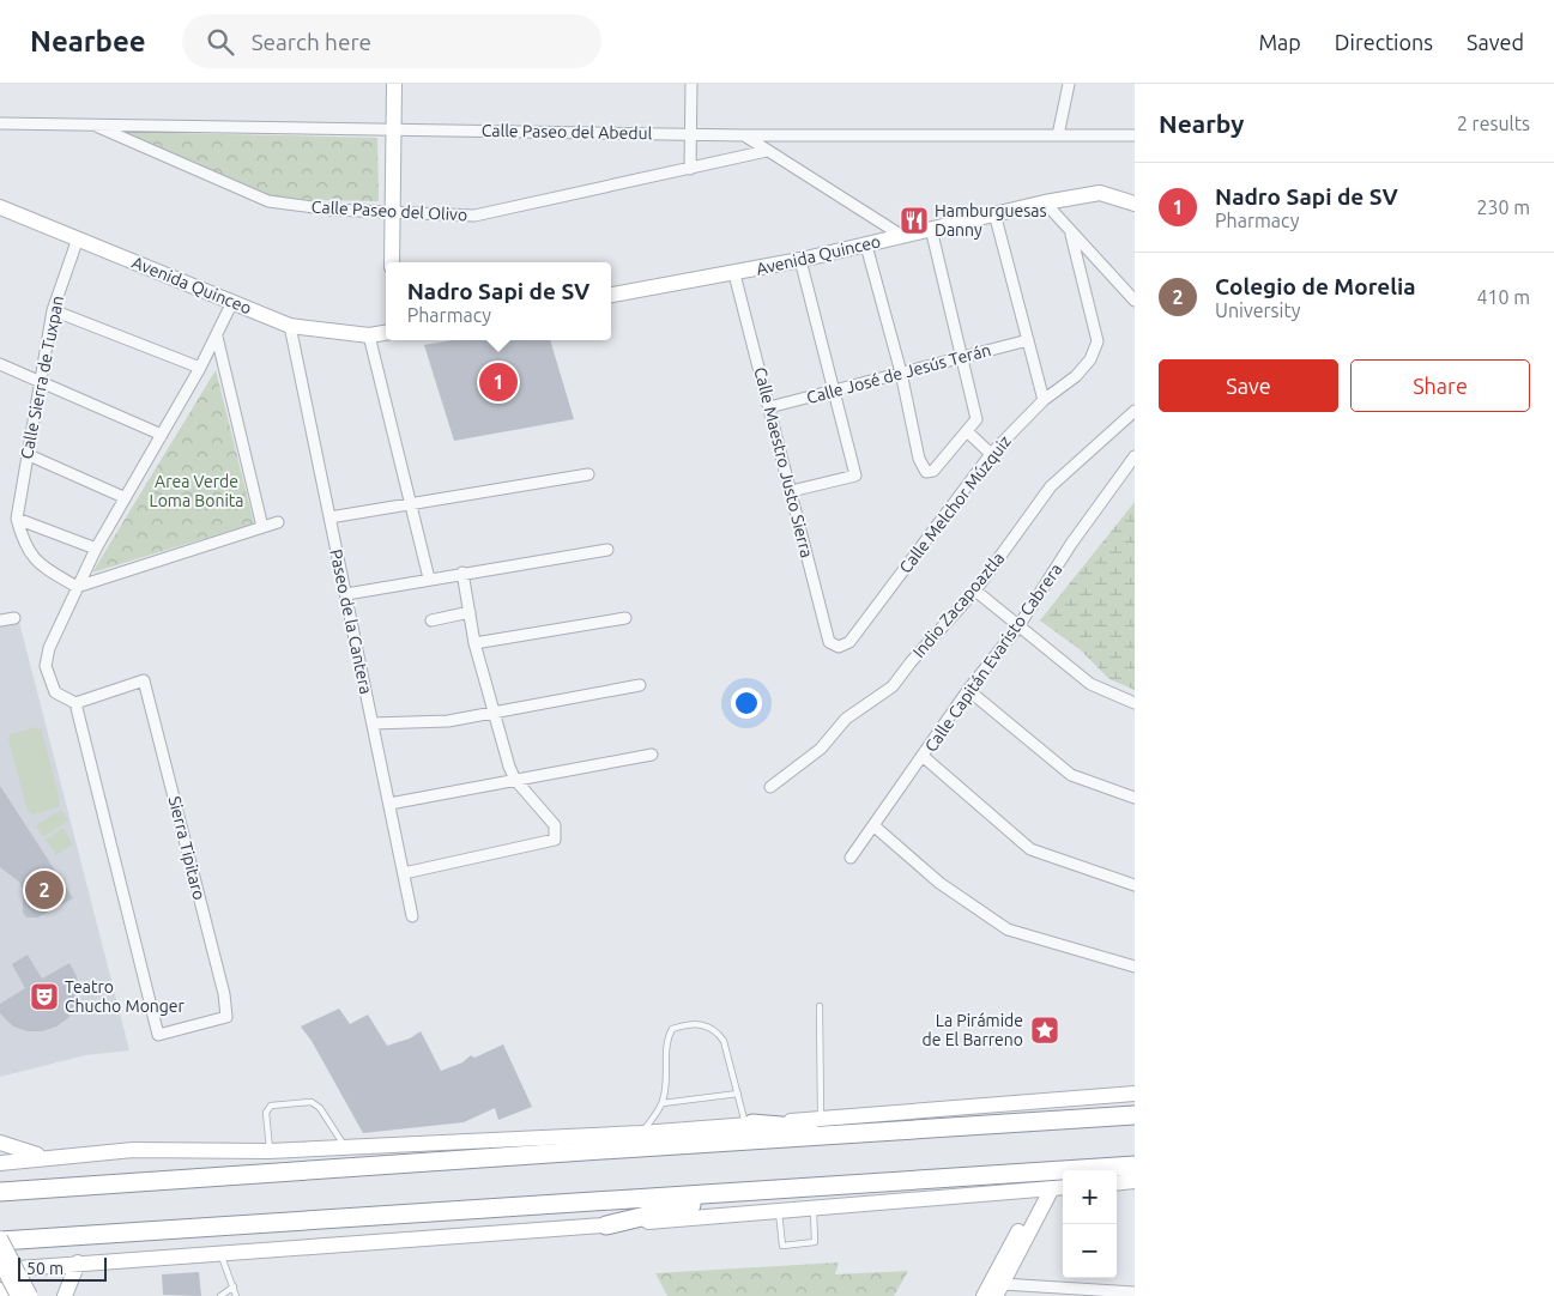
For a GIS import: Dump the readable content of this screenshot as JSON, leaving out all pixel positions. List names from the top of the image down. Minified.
{"streets":{"main road":["Avenida Quinceo"],"street":["Calle Paseo del Abedul","Calle Paseo del Olivo","Calle José de Jesús Terán","Calle Sierra de Tuxpan","Calle Maestro Justo Sierra","Calle Melchor Múzquiz","Indio Zacapoaztla","Paseo de la Cantera","Calle Capitán Evaristo Cabrera","Sierra Tipitaro"]},"crossings":[["Calle Paseo del Abedul","Calle Paseo del Olivo"],["Avenida Quinceo","Calle Sierra de Tuxpan"],["Avenida Quinceo","Calle Maestro Justo Sierra"],["Avenida Quinceo","Paseo de la Cantera"],["Calle José de Jesús Terán","Calle Maestro Justo Sierra"],["Calle Maestro Justo Sierra","Calle Melchor Múzquiz"]],"parks":["Area Verde Loma Bonita"],"places":{"restaurant":["Hamburguesas Danny"],"theatre":["Teatro Chucho Monger"],"place":["La Pirámide de El Barreno"]},"scale_bar":"50 m","page":{"header":"Nearbee","search":"Search here","nav":["Map","Directions","Saved"],"heading":["Nearby","2 results"],"list":[{"mark":"1","name":"Nadro Sapi de SV","note":"Pharmacy","value":"230 m"},{"mark":"2","name":"Colegio de Morelia","note":"University","value":"410 m"}],"popup":["Nadro Sapi de SV","Pharmacy"],"buttons":["Save","Share"],"pins":["1","2"],"map_buttons":["+","−"],"scale":"50 m"}}
